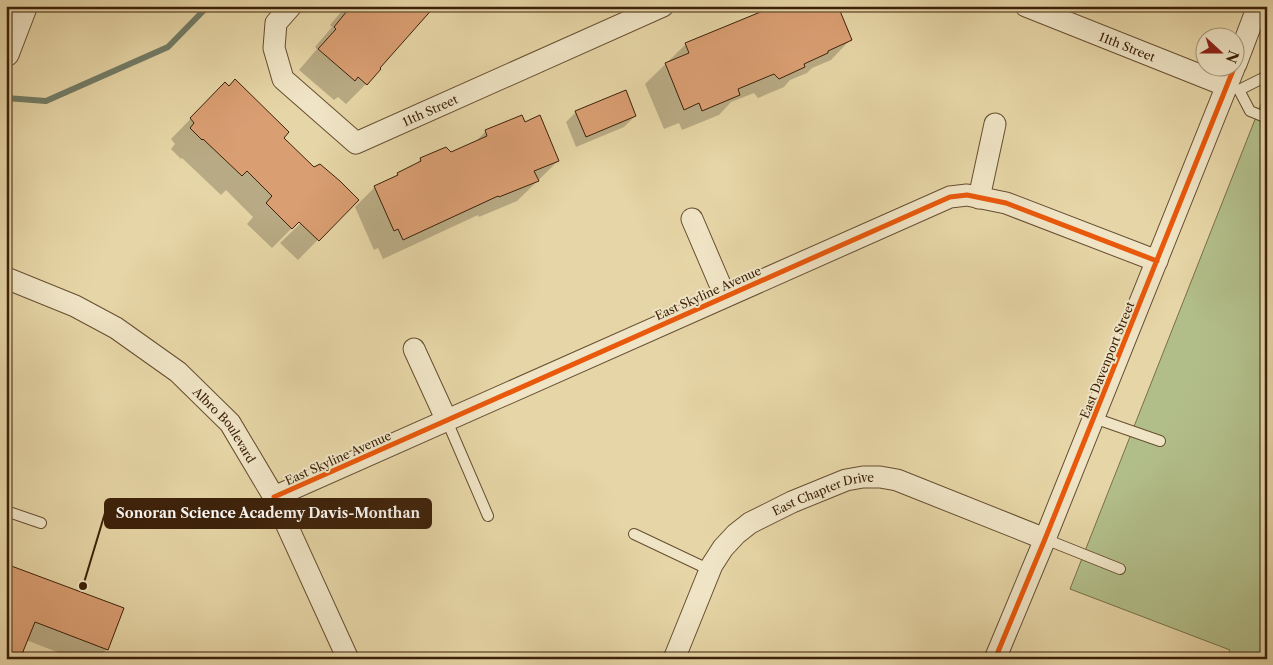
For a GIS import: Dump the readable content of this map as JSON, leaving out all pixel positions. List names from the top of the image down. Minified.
{"streets":{"street":["11th Street","East Skyline Avenue","East Davenport Street","Albro Boulevard","East Chapter Drive"]},"crossings":[["East Skyline Avenue","East Davenport Street"],["East Skyline Avenue","Albro Boulevard"],["East Davenport Street","East Chapter Drive"]],"places":["Sonoran Science Academy Davis-Monthan"],"north":"right"}
